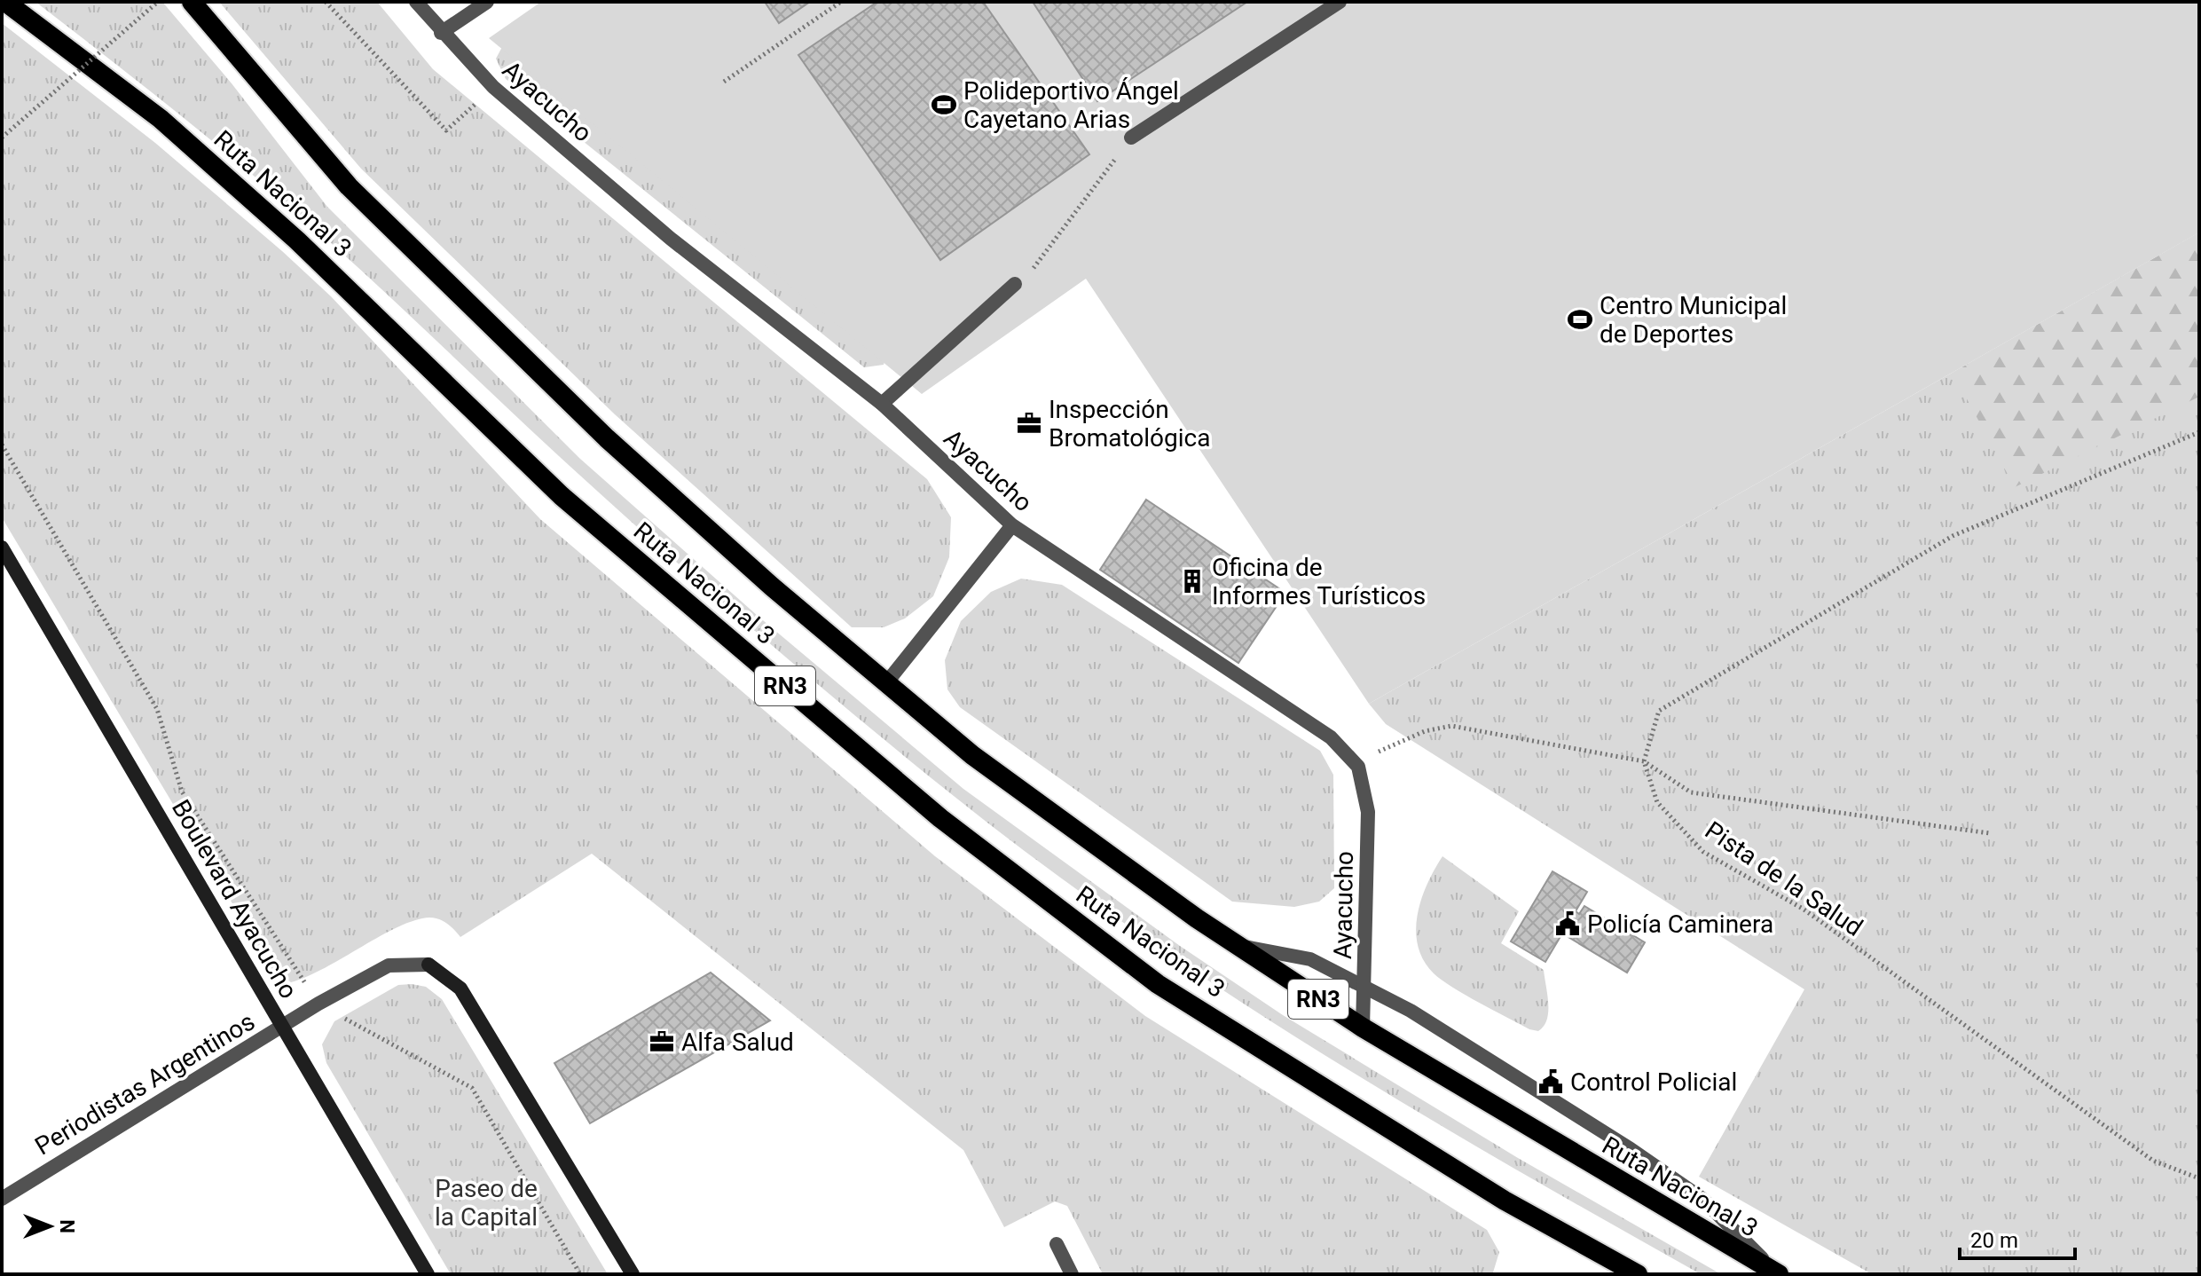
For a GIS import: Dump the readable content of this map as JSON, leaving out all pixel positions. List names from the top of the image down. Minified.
{"streets":{"highway":["Ruta Nacional 3","RN3"],"main road":["Boulevard Ayacucho"],"street":["Ayacucho","Periodistas Argentinos"],"path":["Pista de la Salud"]},"crossings":[["Ayacucho","Ruta Nacional 3"],["Boulevard Ayacucho","Periodistas Argentinos"]],"parks":["Paseo de la Capital"],"places":{"sports":["Polideportivo Ángel Cayetano Arias","Centro Municipal de Deportes"],"office":["Inspección Bromatológica","Alfa Salud"],"building":["Oficina de Informes Turísticos"],"public building":["Policía Caminera","Control Policial"]},"scale_bar":"20 m","north":"right"}
